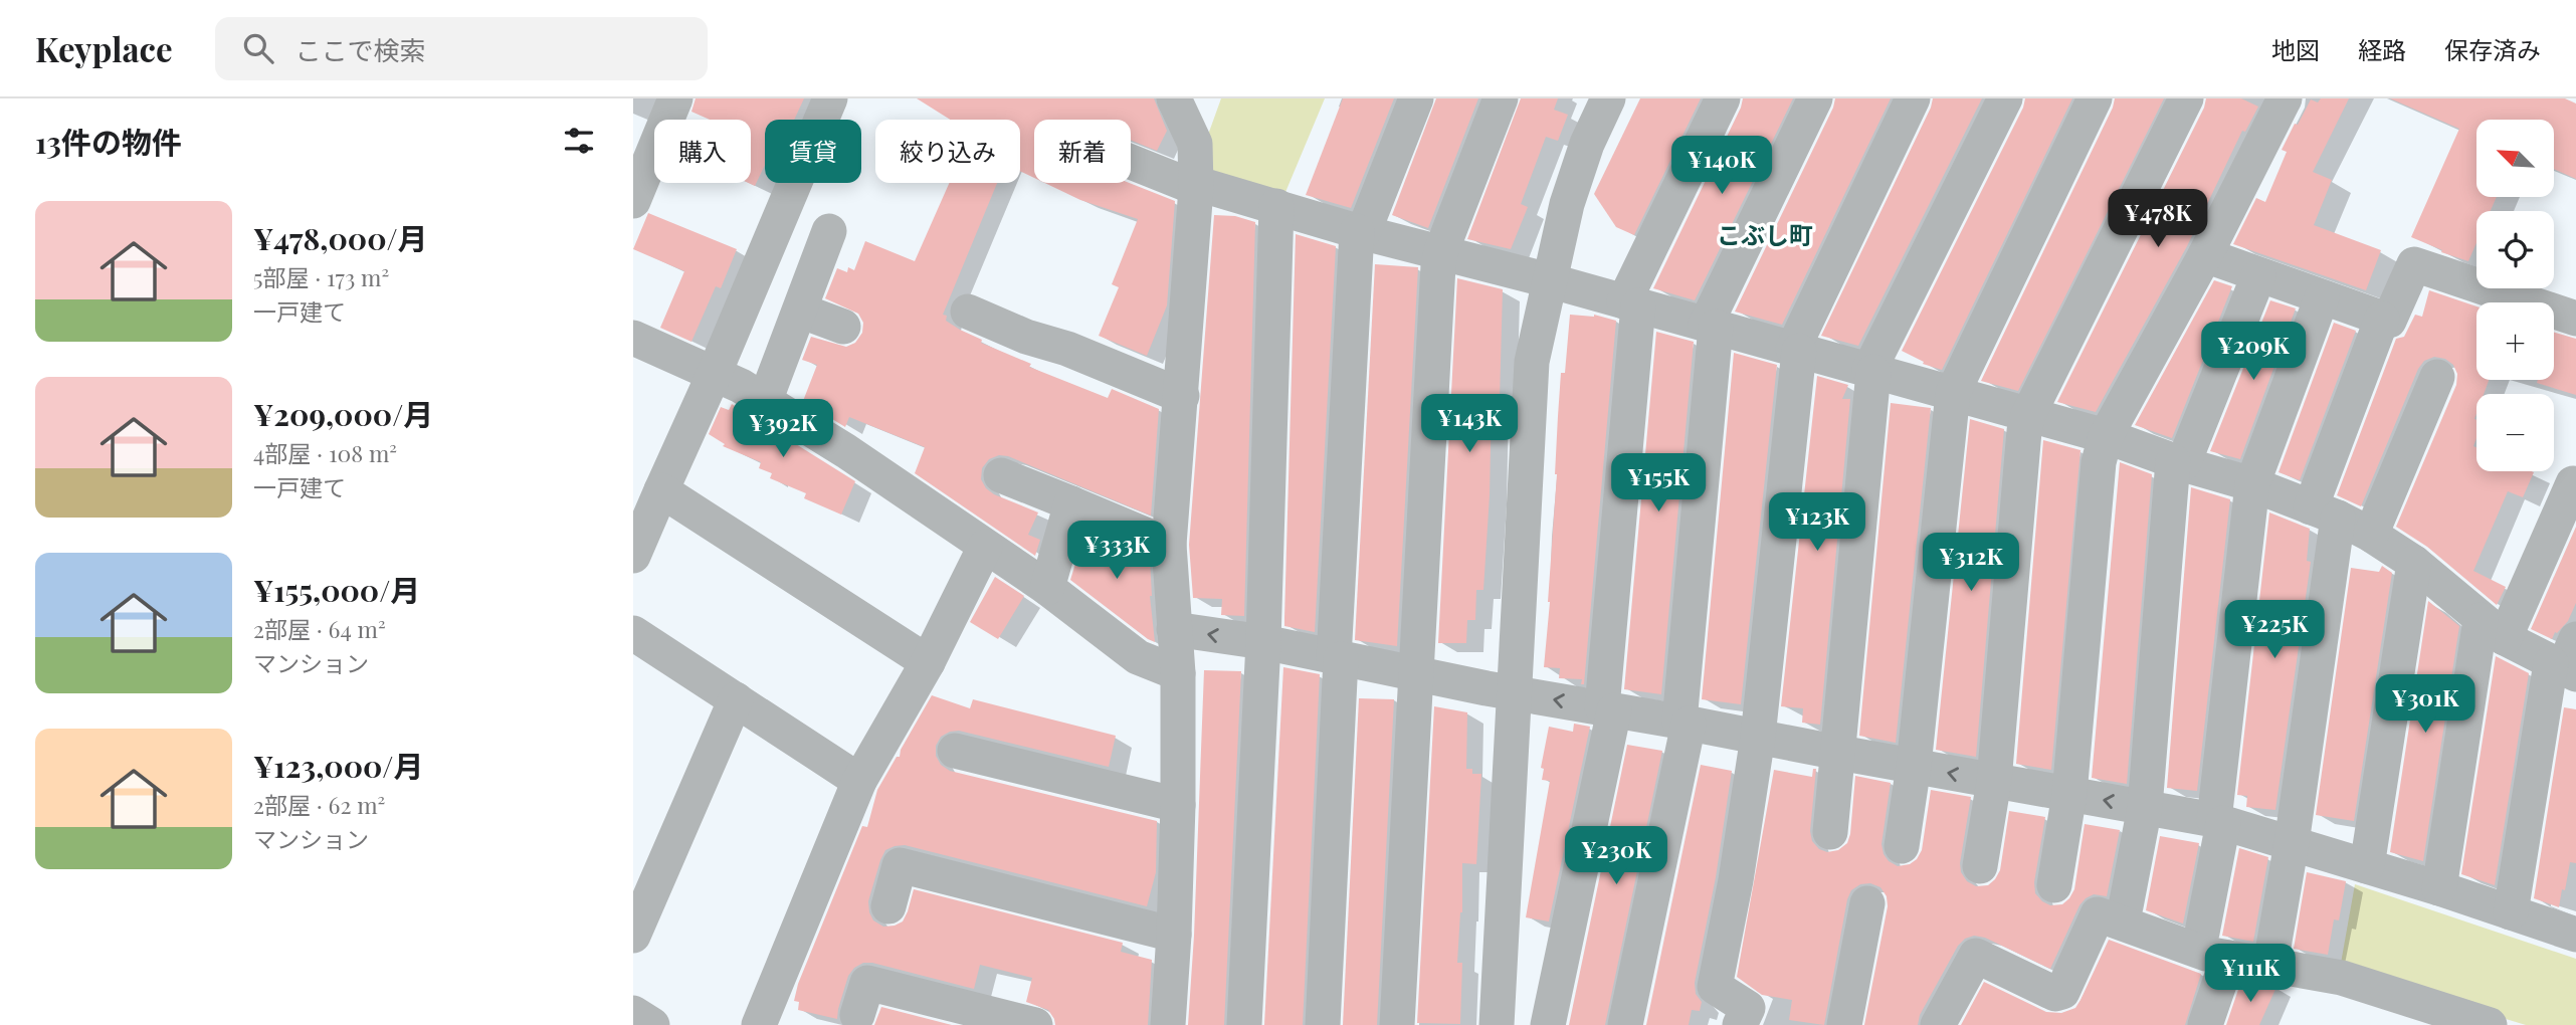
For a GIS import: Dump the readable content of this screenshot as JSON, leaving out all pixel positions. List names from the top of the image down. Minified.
{"districts":["こぶし町"],"north":"top left","page":{"header":"Keyplace","search":"ここで検索","nav":["地図","経路","保存済み"],"heading":"13件の物件","map_buttons":["+","−"],"chip":["購入","賃貸","絞り込み","新着"],"price":["¥140K","¥478K","¥209K","¥143K","¥392K","¥155K","¥123K","¥333K","¥312K","¥225K","¥301K","¥230K","¥111K"],"list":[{"name":"¥478,000/月","note":"5部屋 · 173 m² · 一戸建て"},{"name":"¥209,000/月","note":"4部屋 · 108 m² · 一戸建て"},{"name":"¥155,000/月","note":"2部屋 · 64 m² · マンション"},{"name":"¥123,000/月","note":"2部屋 · 62 m² · マンション"}]}}
